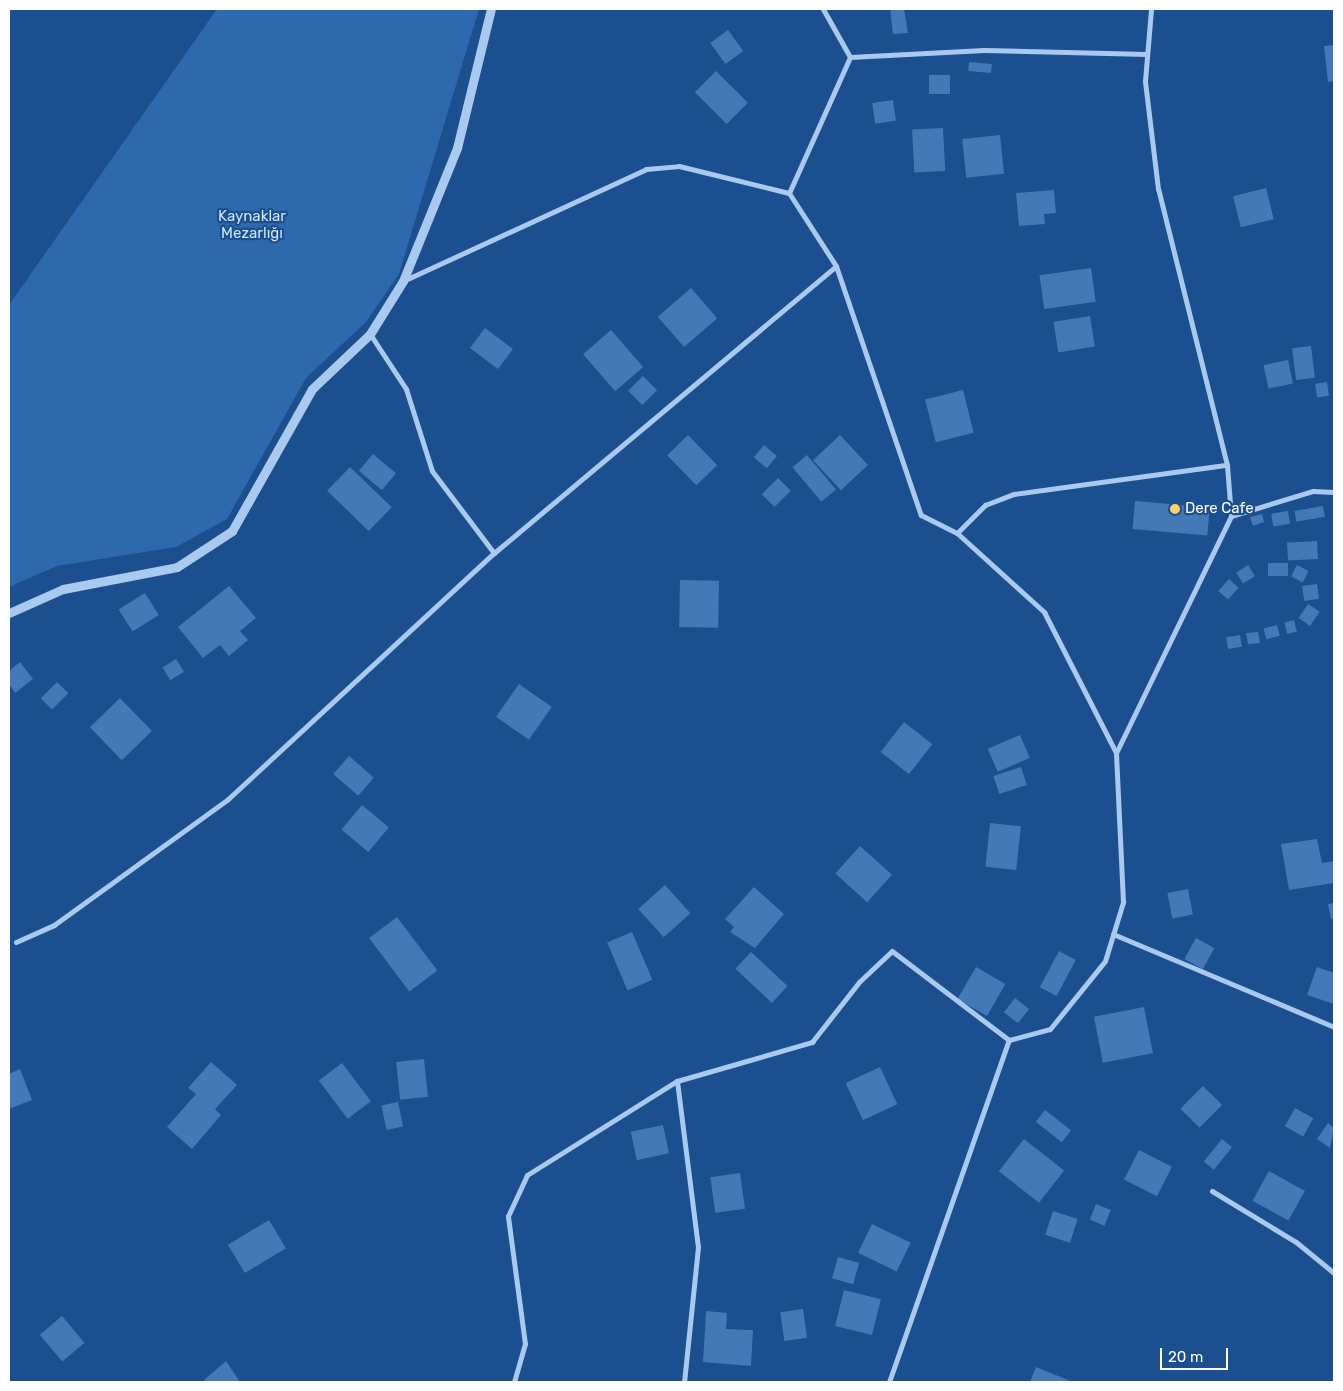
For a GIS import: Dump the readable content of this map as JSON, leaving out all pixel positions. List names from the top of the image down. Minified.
{"parks":["Kaynaklar Mezarlığı"],"places":["Dere Cafe"],"scale_bar":"20 m"}
